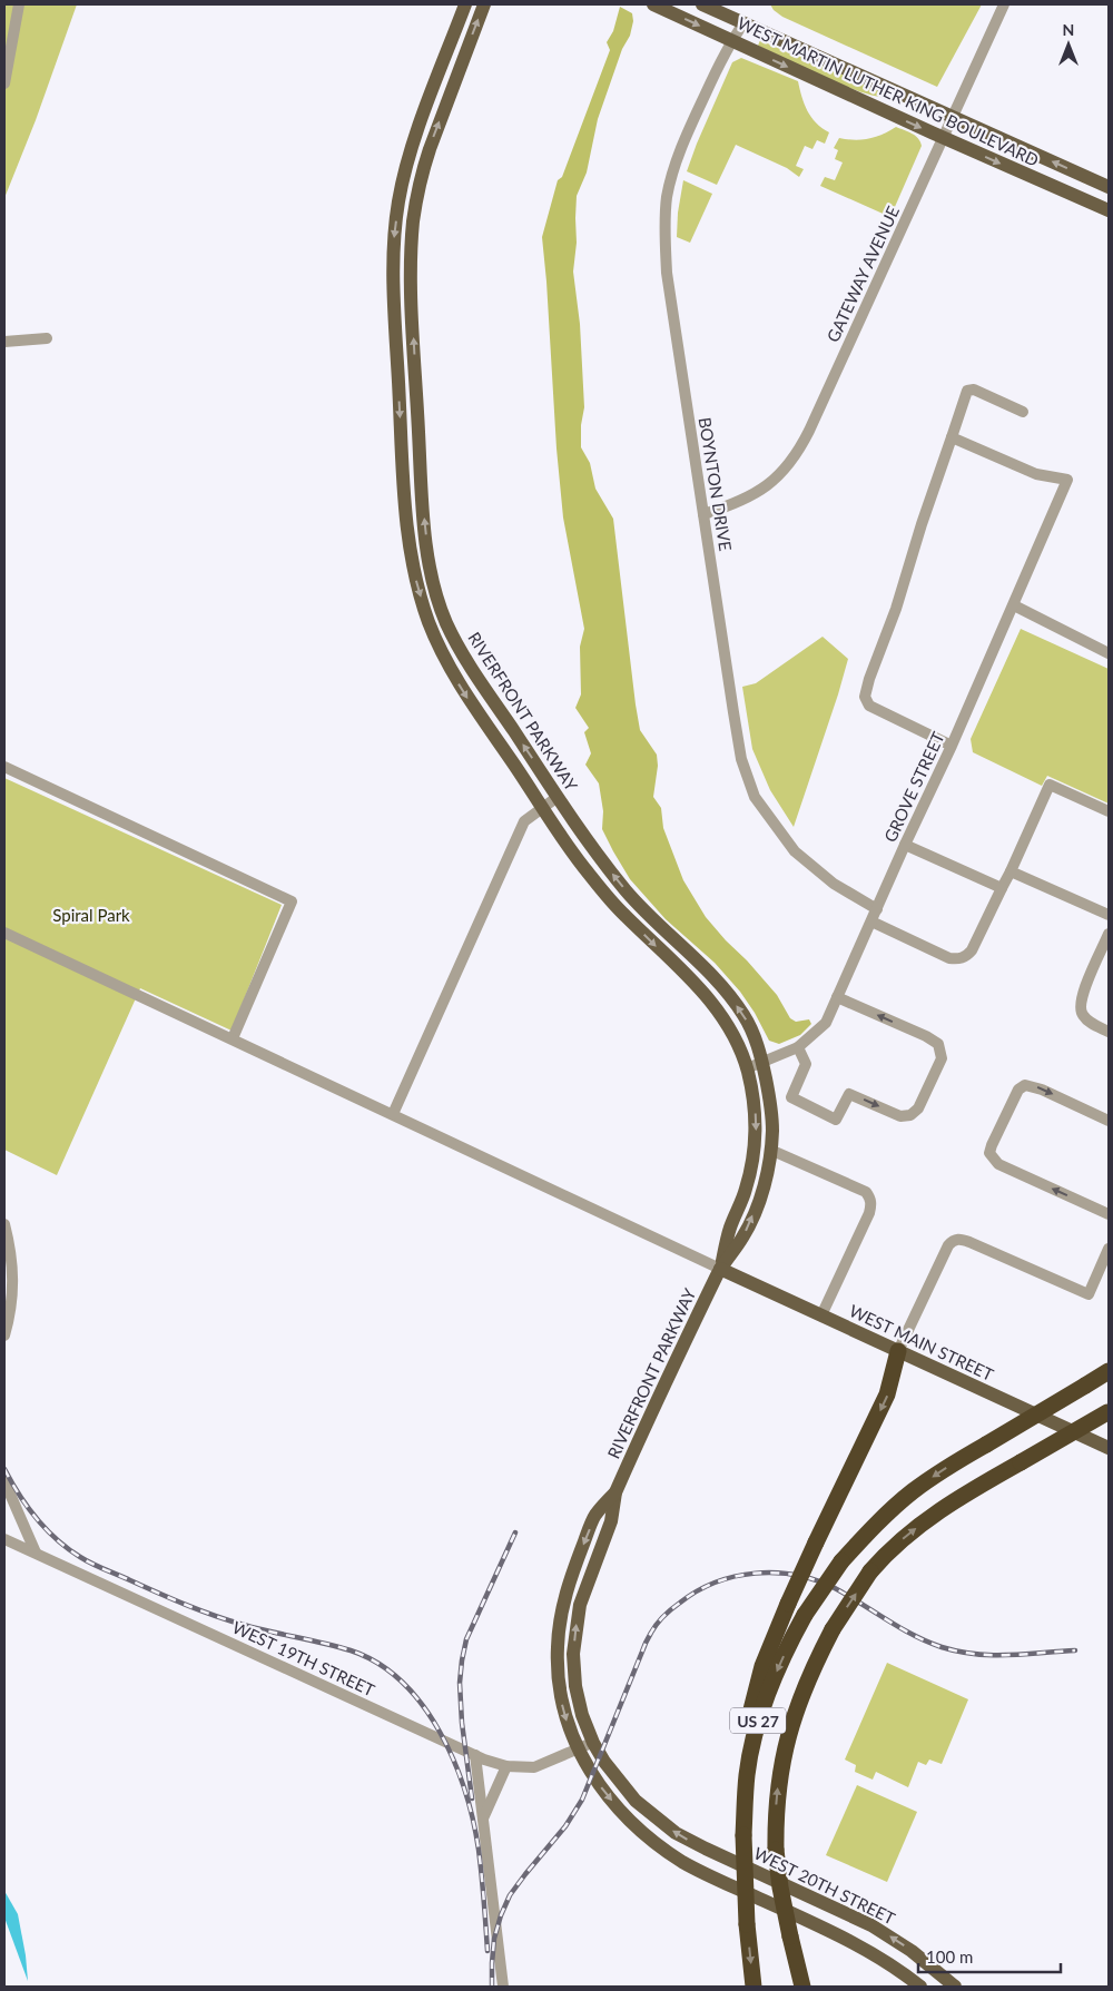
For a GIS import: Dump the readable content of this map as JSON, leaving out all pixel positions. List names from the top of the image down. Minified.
{"streets":{"highway":["US 27"],"main road":["WEST MARTIN LUTHER KING BOULEVARD","RIVERFRONT PARKWAY","WEST MAIN STREET","WEST 20TH STREET"],"street":["GATEWAY AVENUE","BOYNTON DRIVE","GROVE STREET","WEST 19TH STREET"]},"crossings":[["WEST MARTIN LUTHER KING BOULEVARD","GATEWAY AVENUE"],["WEST MARTIN LUTHER KING BOULEVARD","BOYNTON DRIVE"],["GATEWAY AVENUE","BOYNTON DRIVE"],["BOYNTON DRIVE","GROVE STREET"],["RIVERFRONT PARKWAY","GROVE STREET"],["RIVERFRONT PARKWAY","WEST MAIN STREET"],["RIVERFRONT PARKWAY","WEST 19TH STREET"],["RIVERFRONT PARKWAY","WEST 20TH STREET"]],"one_way":["WEST 20TH STREET"],"parks":["Spiral Park"],"scale_bar":"100 m","north":"top"}
